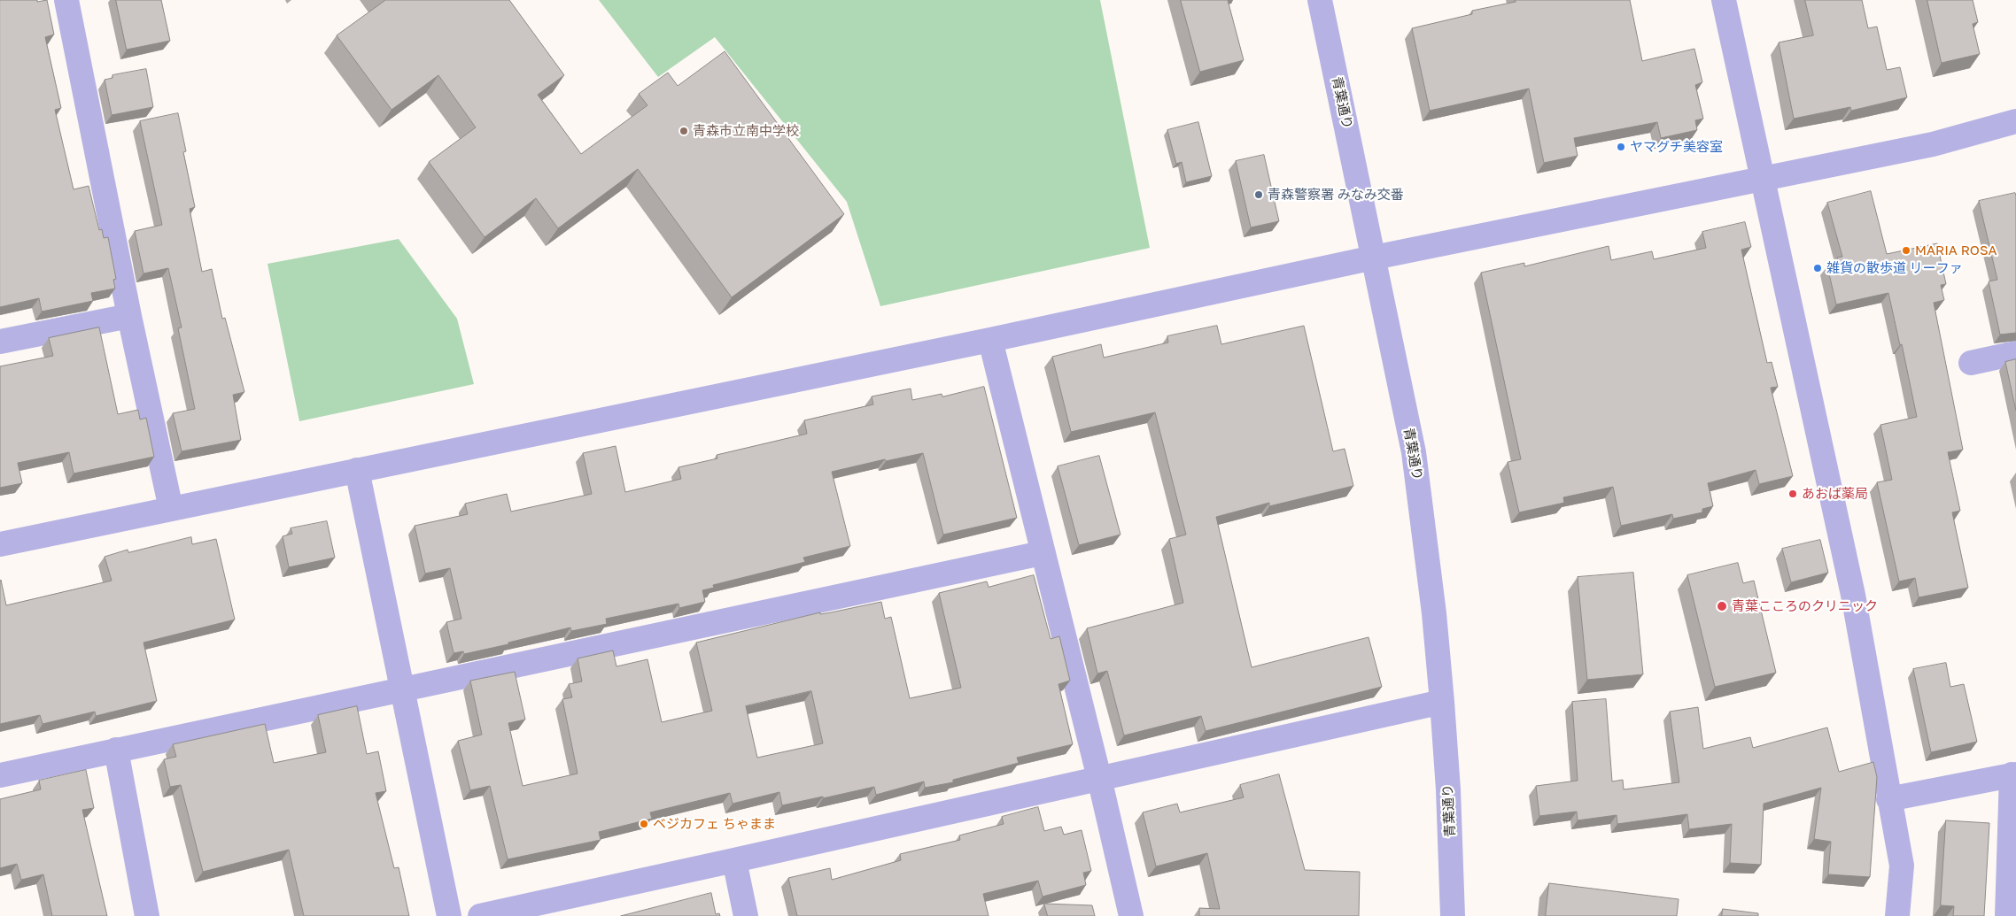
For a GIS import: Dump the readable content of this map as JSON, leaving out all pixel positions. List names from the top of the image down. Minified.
{"streets":{"street":["青葉通り"]},"places":["青森市立南中学校","ヤマグチ美容室","青森警察署 みなみ交番","MARIA ROSA","雑貨の散歩道 リーファ","あおば薬局","青葉こころのクリニック","ベジカフェ ちゃまま"]}
